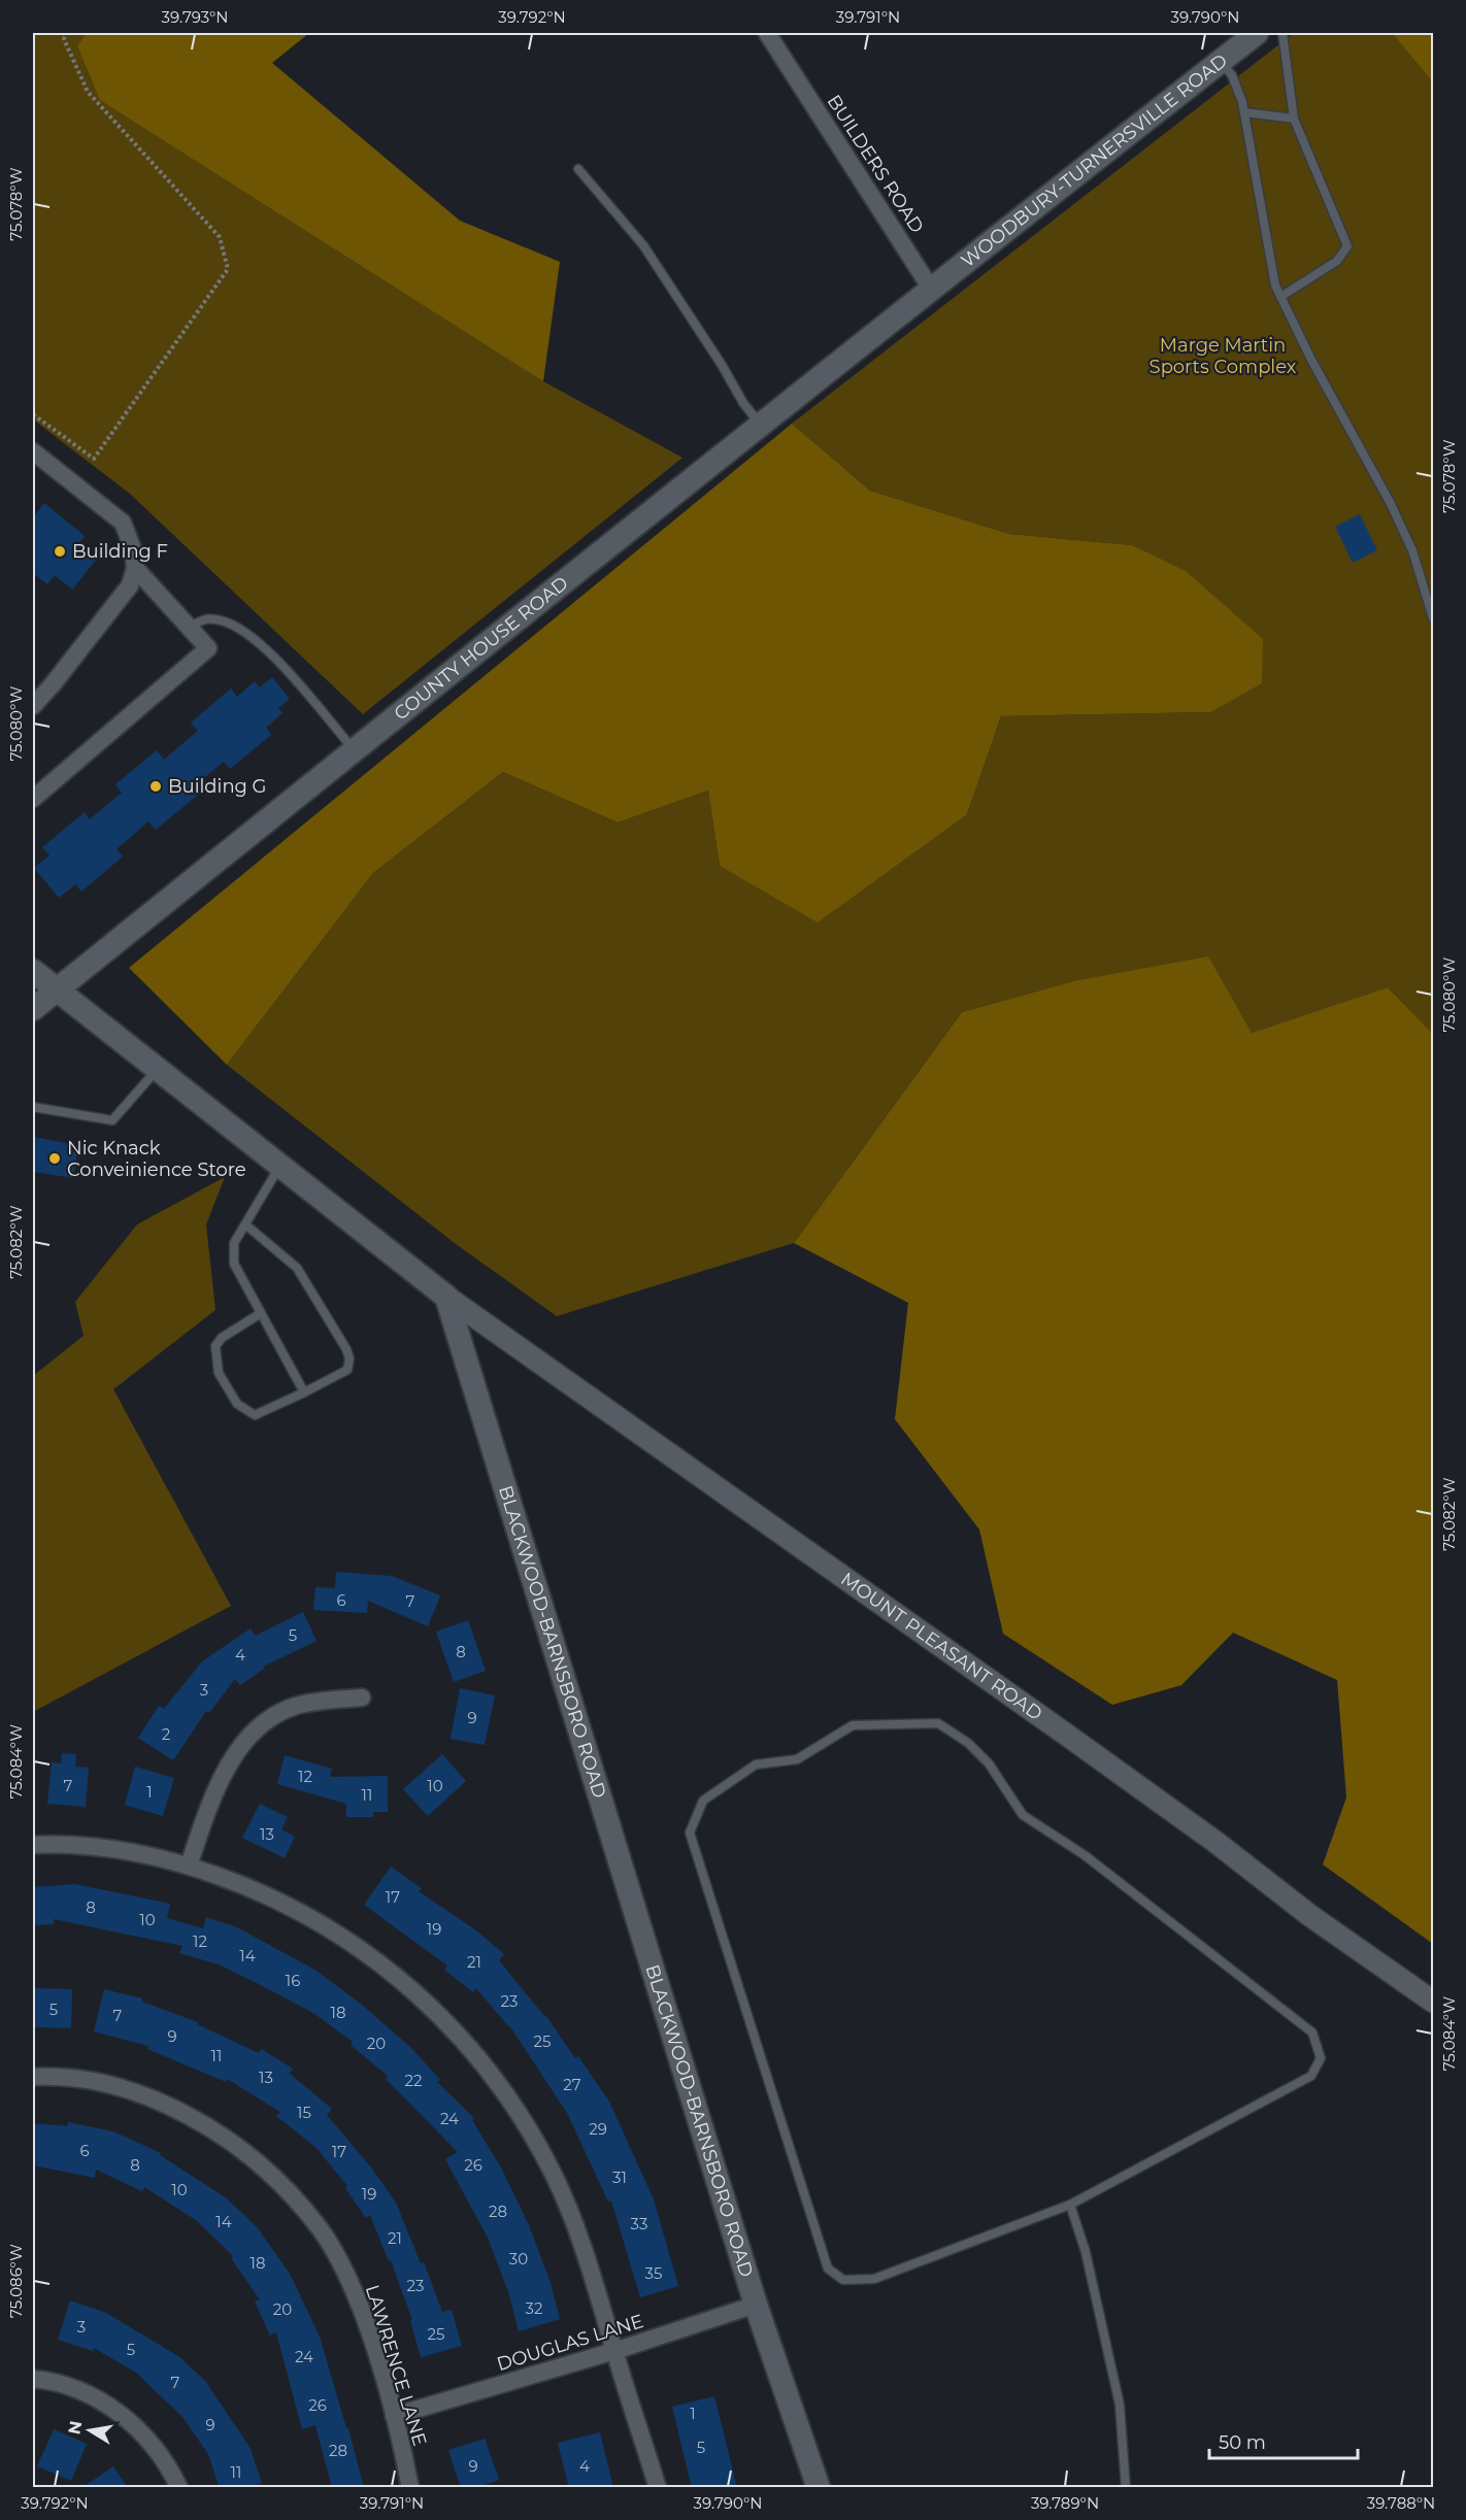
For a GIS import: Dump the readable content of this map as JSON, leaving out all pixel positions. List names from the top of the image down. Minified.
{"streets":{"main road":["WOODBURY-TURNERSVILLE ROAD","COUNTY HOUSE ROAD","BLACKWOOD-BARNSBORO ROAD"],"street":["BUILDERS ROAD","MOUNT PLEASANT ROAD","DOUGLAS LANE","LAWRENCE LANE"]},"crossings":[["WOODBURY-TURNERSVILLE ROAD","BUILDERS ROAD"],["WOODBURY-TURNERSVILLE ROAD","COUNTY HOUSE ROAD"],["BUILDERS ROAD","COUNTY HOUSE ROAD"],["BLACKWOOD-BARNSBORO ROAD","MOUNT PLEASANT ROAD"],["BLACKWOOD-BARNSBORO ROAD","DOUGLAS LANE"],["DOUGLAS LANE","LAWRENCE LANE"]],"parks":["Marge Martin Sports Complex"],"places":["Building F","Building G","Nic Knack Conveinience Store"],"house_numbers":["6","7","5","8","4","3","9","2","12","7","10","1","11","13","17","8","10","19","12","14","21","16","23","5","18","7","9","25","20","11","13","22","27","15","24","29","6","17","8","26","31","10","19","28","14","33","21","30","18","35","23","32","20","3","25","5","24","7","26","1","9","5","28","9","4","11"],"scale_bar":"50 m","north":"left","coordinates":["39.793°N","39.792°N","39.791°N","39.790°N","75.078°W","75.080°W","75.082°W","75.084°W","75.086°W","39.789°N","39.788°N"]}
